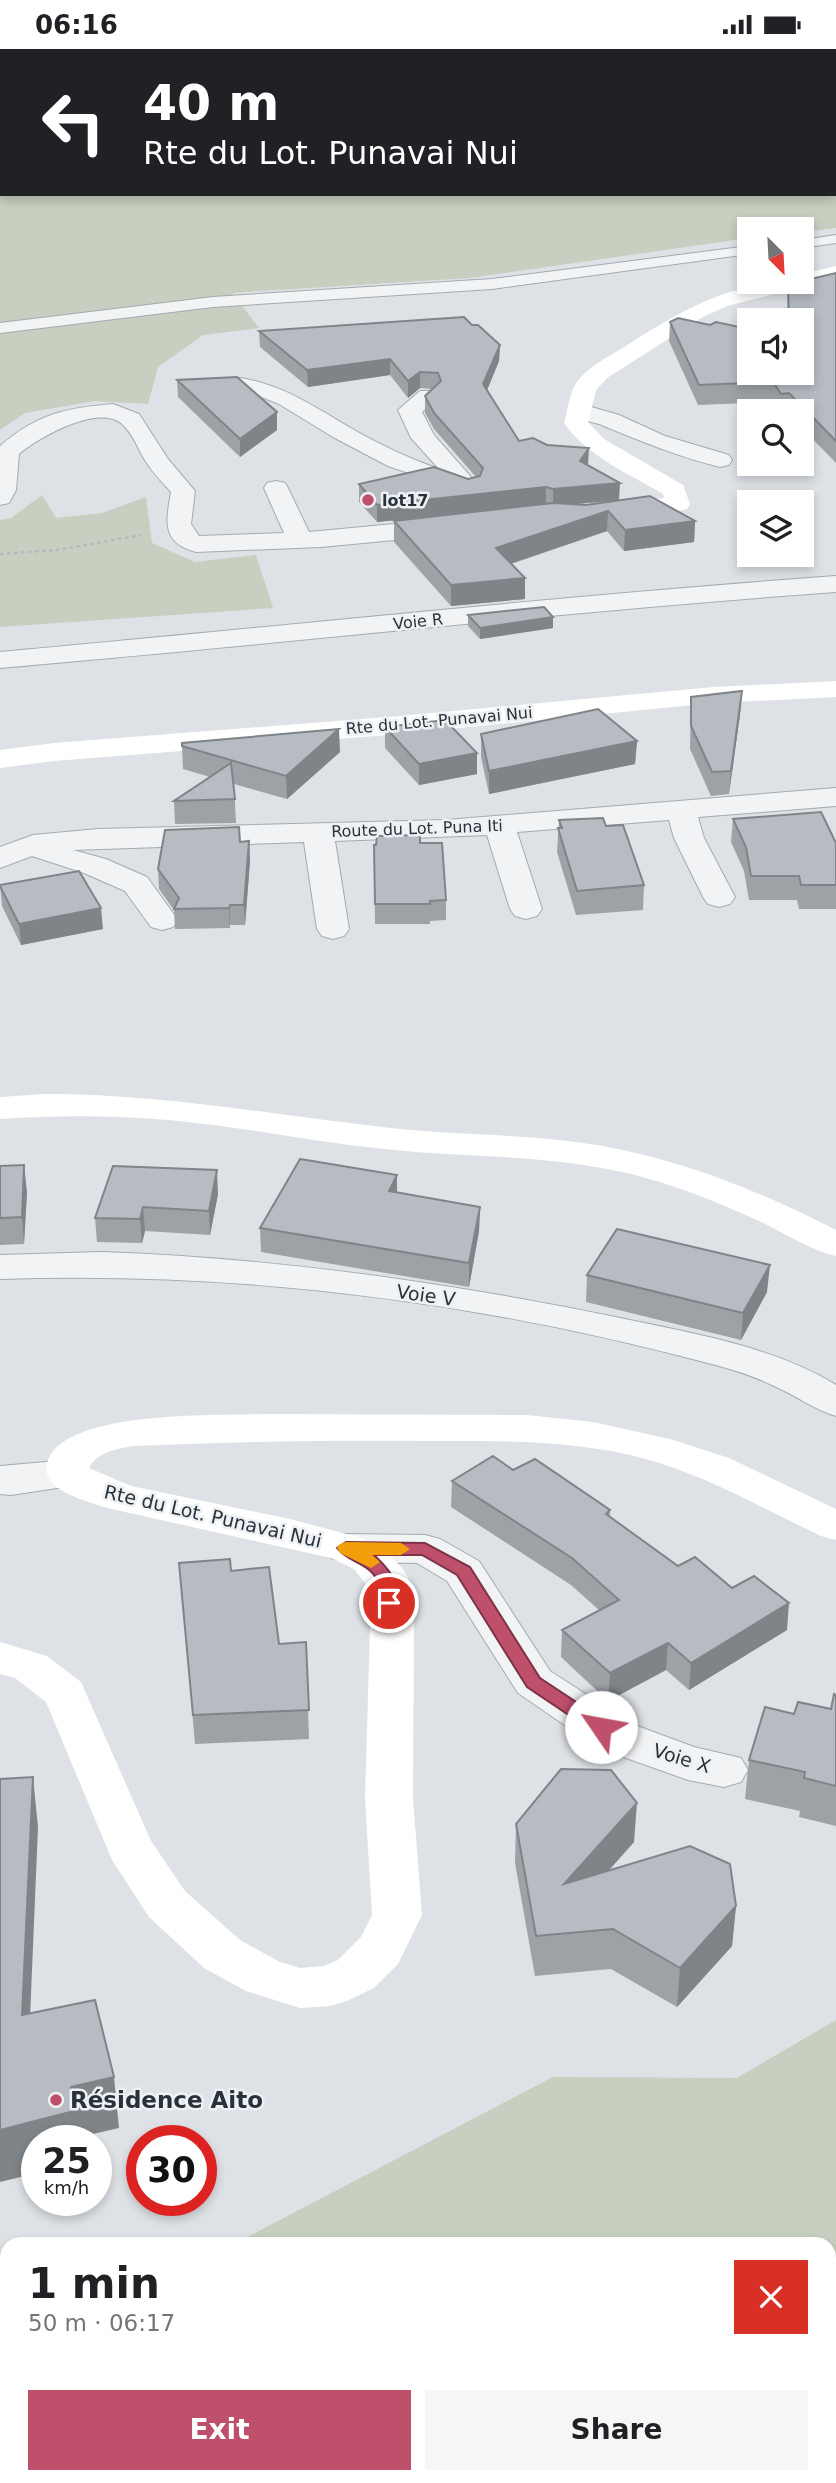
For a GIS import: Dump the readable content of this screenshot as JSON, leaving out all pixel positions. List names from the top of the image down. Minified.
{"streets":{"main road":["Rte du Lot. Punavai Nui"],"street":["Voie R","Route du Lot. Puna Iti","Voie V","Voie X"]},"crossings":[["Rte du Lot. Punavai Nui","Voie X"]],"places":["lot17","Résidence Aito"],"north":"bottom right","page":{"status":"06:16","turn":["40 m","Rte du Lot. Punavai Nui"],"speed":"25 km/h","limit":"30","heading":["1 min","50 m · 06:17"],"buttons":["Exit","Share"]}}
